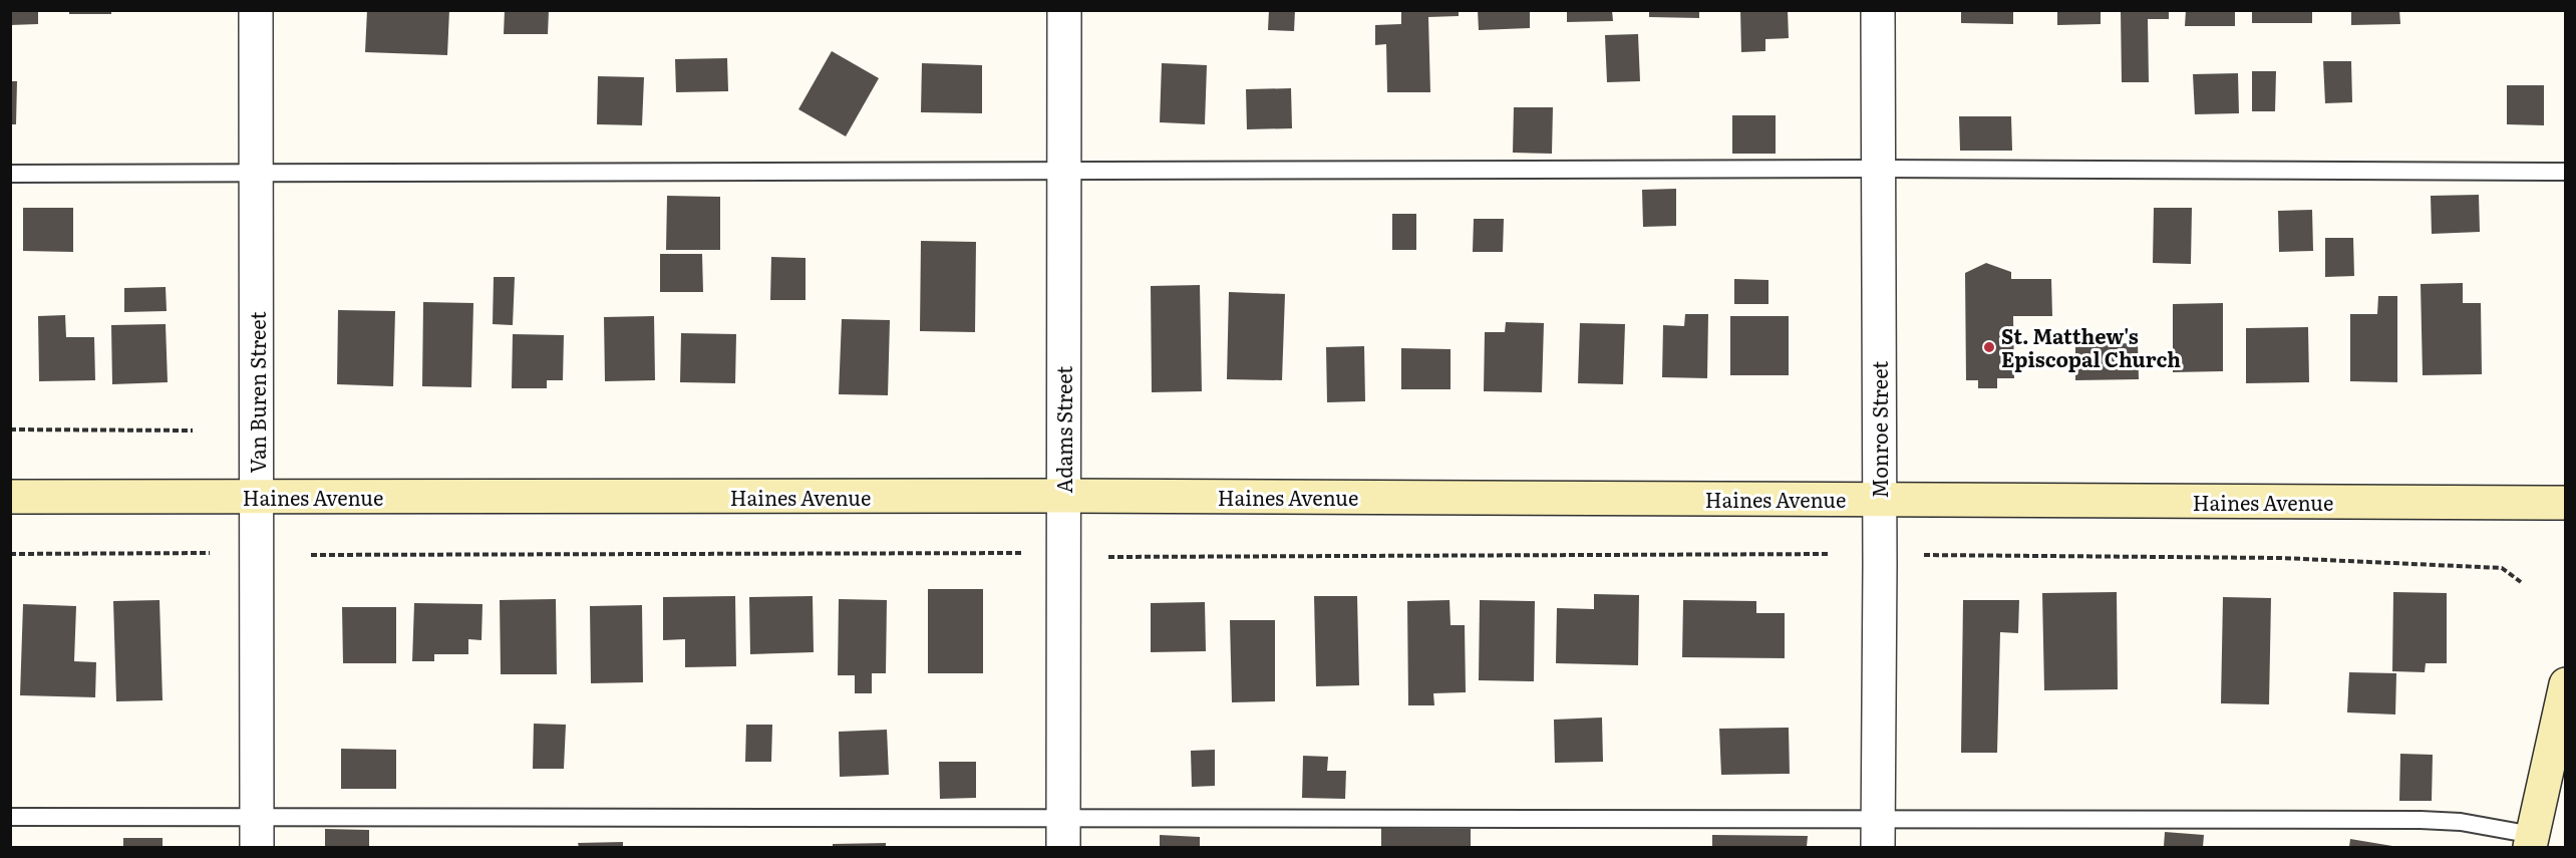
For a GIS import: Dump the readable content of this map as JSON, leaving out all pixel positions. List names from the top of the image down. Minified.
{"streets":{"main road":["Haines Avenue"],"street":["Van Buren Street","Adams Street","Monroe Street"]},"crossings":[["Van Buren Street","Haines Avenue"],["Adams Street","Haines Avenue"],["Monroe Street","Haines Avenue"]],"places":["St. Matthew's Episcopal Church"]}
